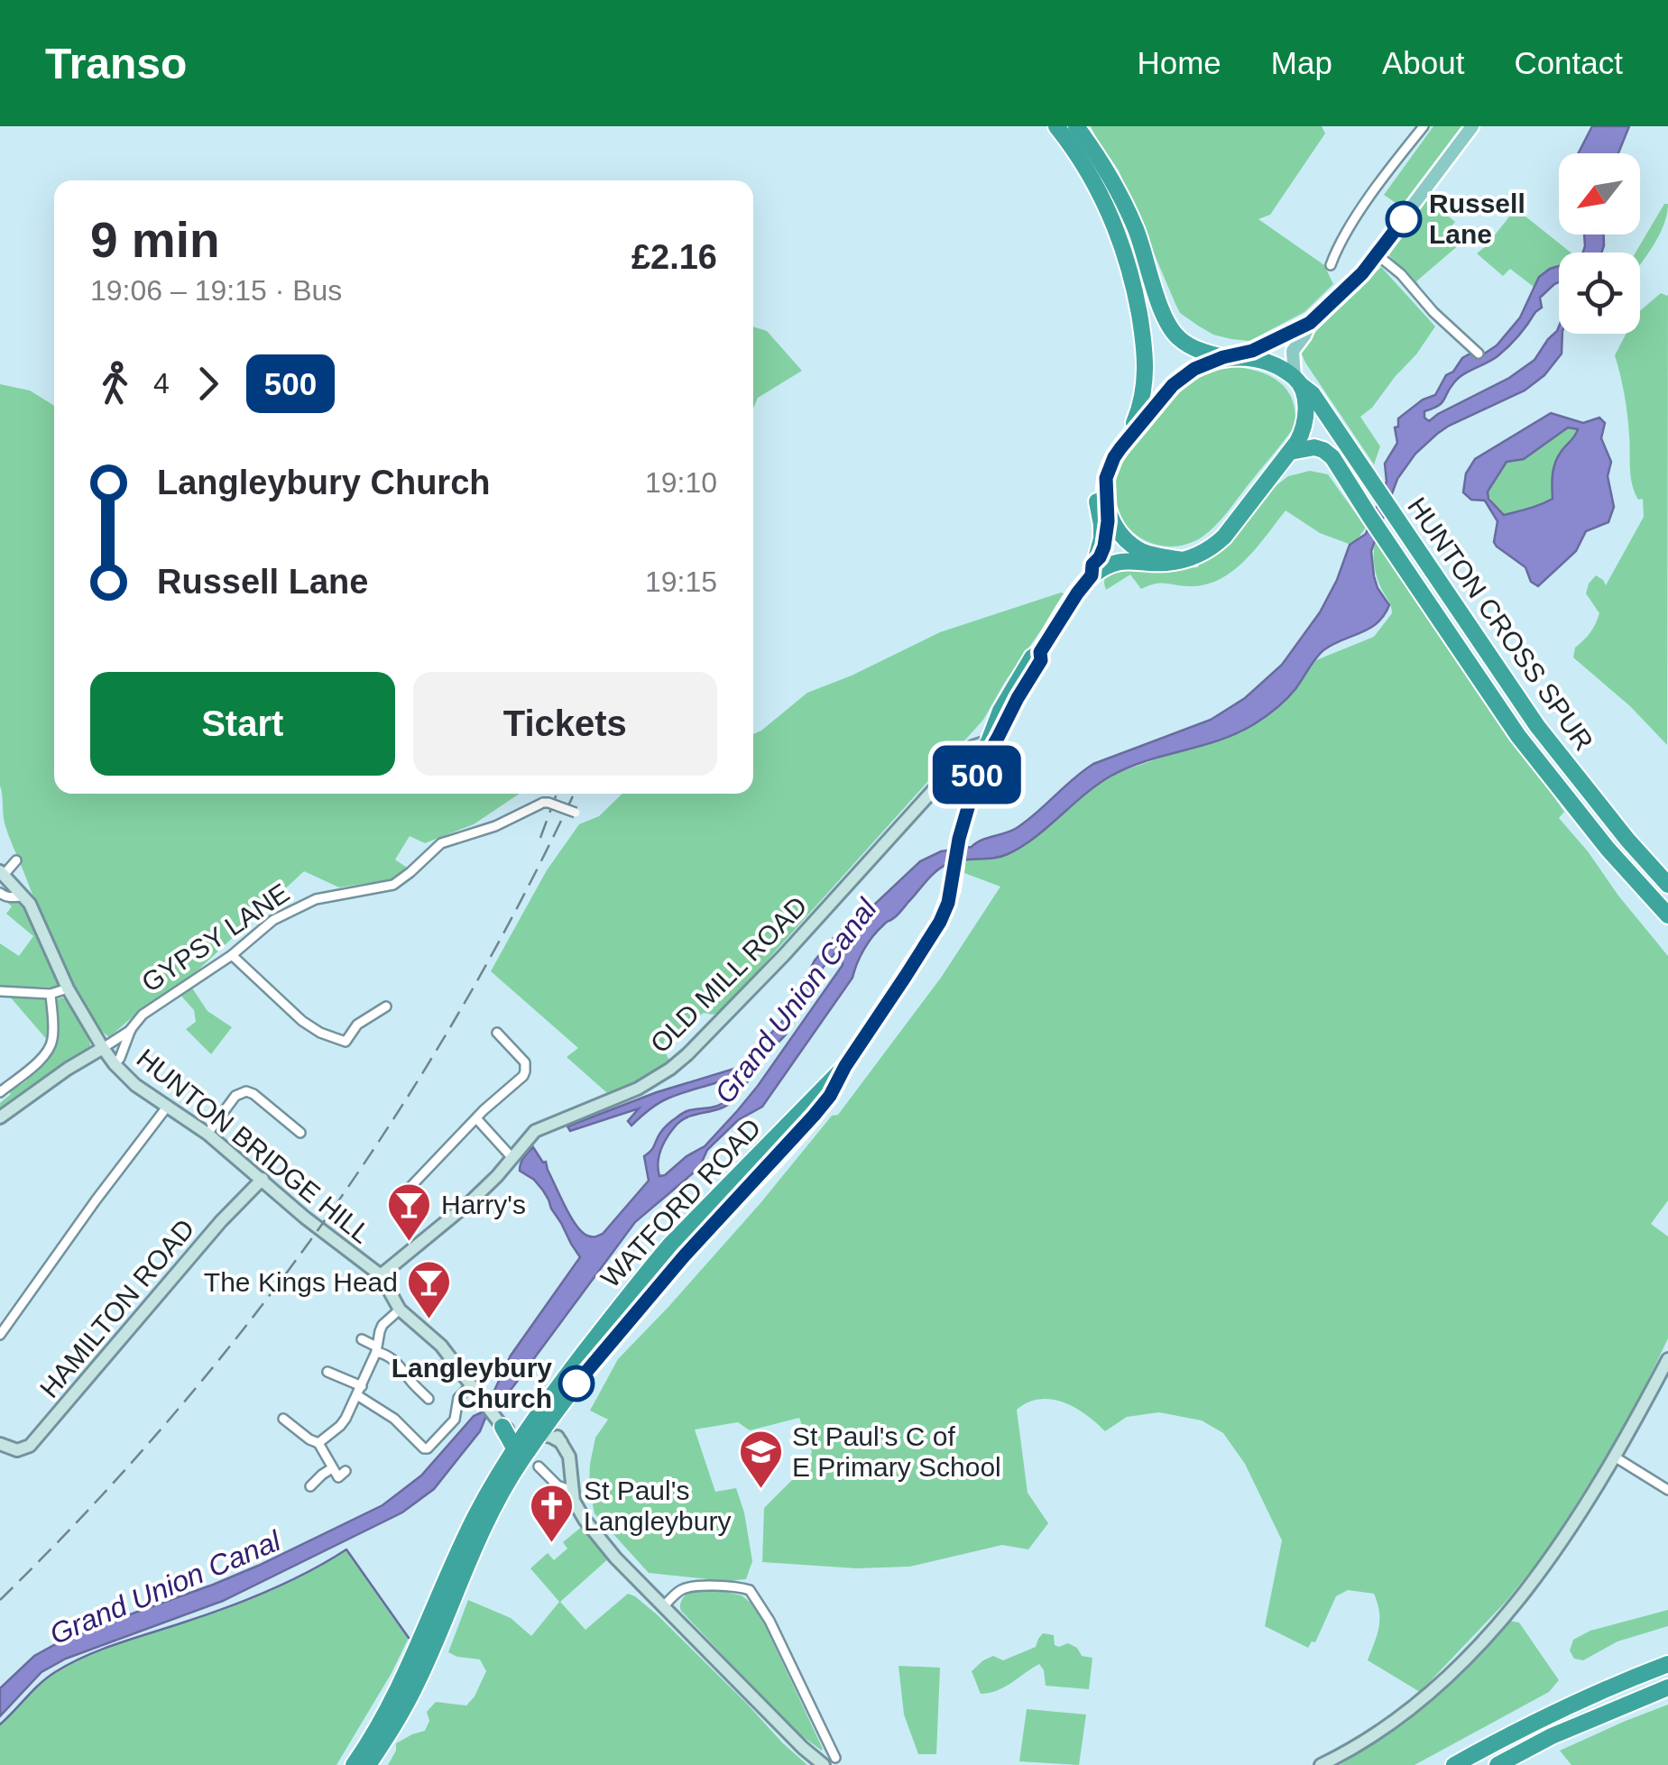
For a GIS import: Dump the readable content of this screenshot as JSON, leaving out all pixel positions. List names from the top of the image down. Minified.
{"streets":{"highway":["HUNTON CROSS SPUR","WATFORD ROAD"],"street":["GYPSY LANE","OLD MILL ROAD","HUNTON BRIDGE HILL","HAMILTON ROAD"]},"crossings":[["GYPSY LANE","HUNTON BRIDGE HILL"],["OLD MILL ROAD","HUNTON BRIDGE HILL"],["OLD MILL ROAD","WATFORD ROAD"],["HUNTON BRIDGE HILL","HAMILTON ROAD"]],"water":["Grand Union Canal"],"places":{"other":["Russell Lane","Langleybury Church"],"bar":["Harry's","The Kings Head"],"school or university":["St Paul's C of E Primary School"],"church":["St Paul's Langleybury"]},"lines":["bus line 500"],"north":"bottom left","page":{"header":"Transo","nav":["Home","Map","About","Contact"],"on_map":"500","heading":["9 min","19:06 – 19:15 · Bus","£2.16"],"legs":["4","500"],"list":[{"name":"Langleybury Church","value":"19:10"},{"name":"Russell Lane","value":"19:15"}],"buttons":["Start","Tickets"]}}
